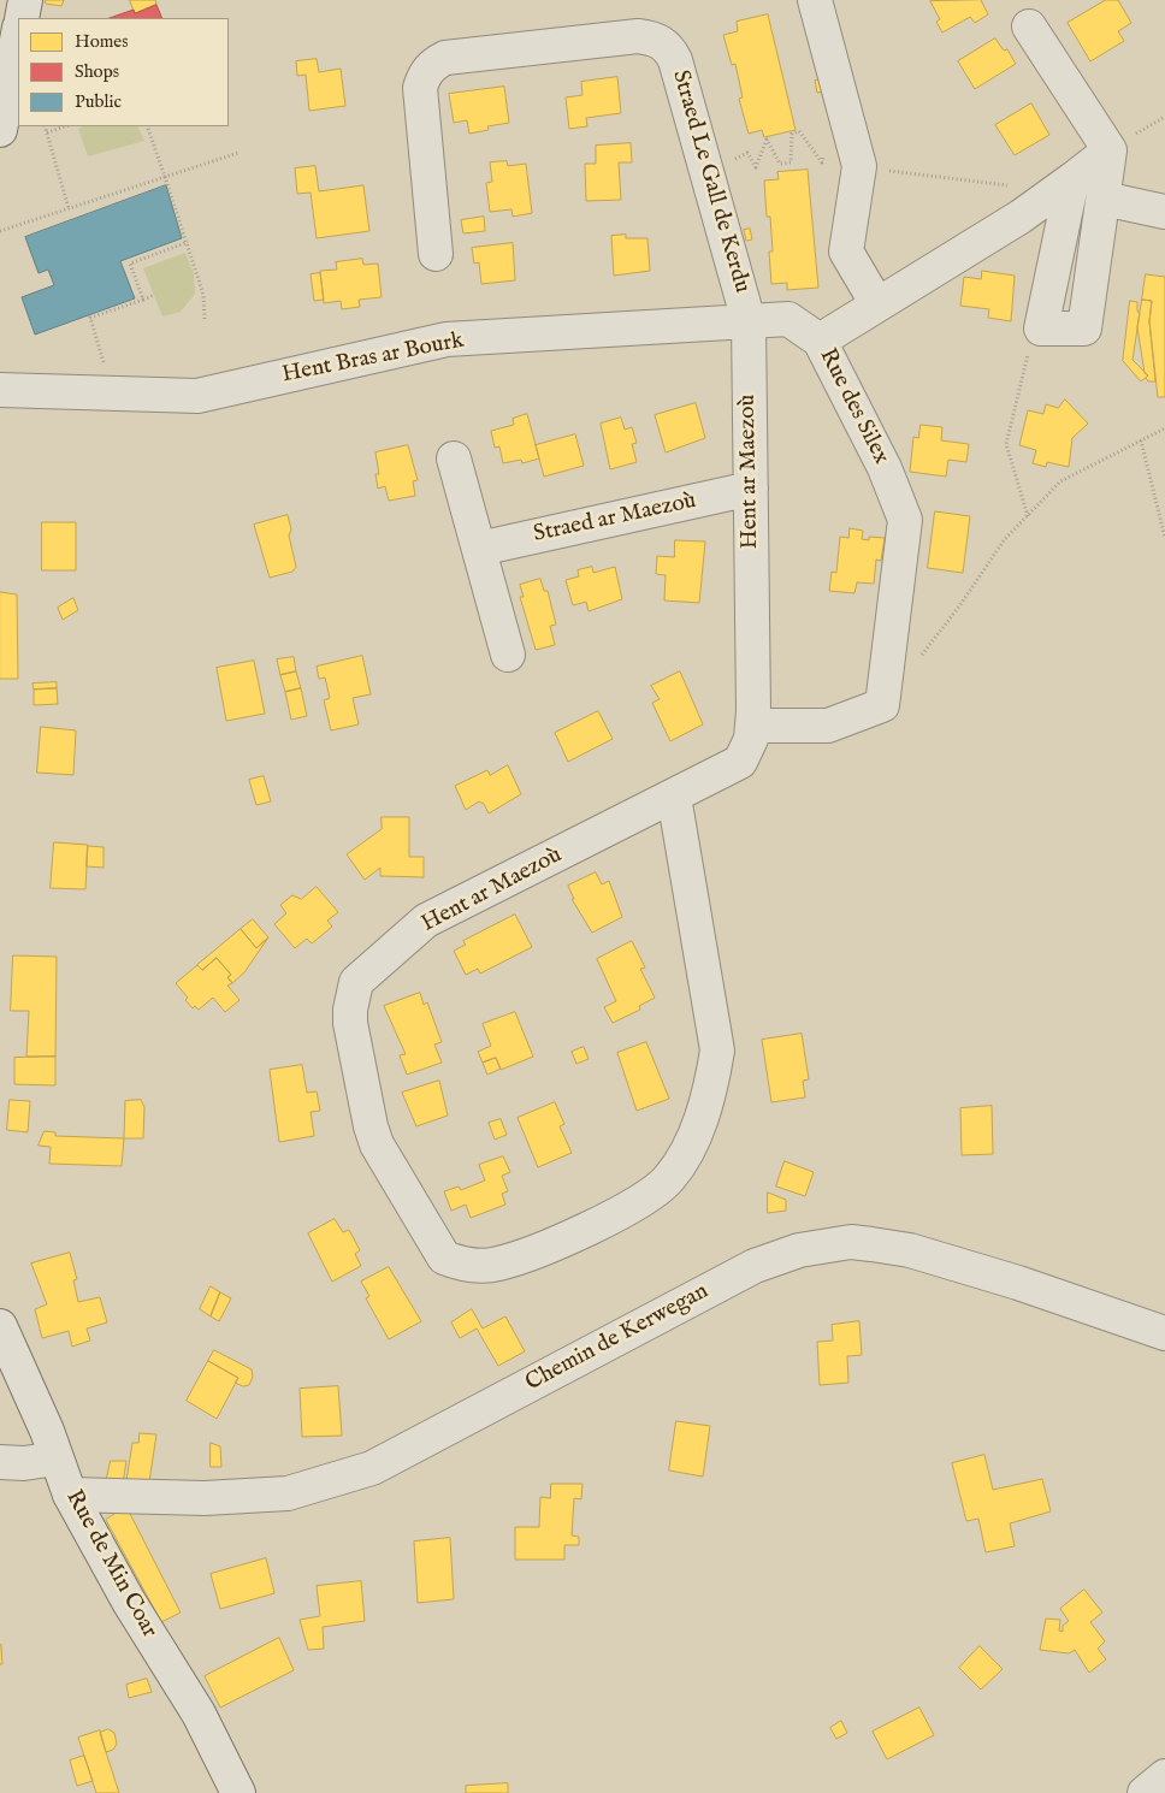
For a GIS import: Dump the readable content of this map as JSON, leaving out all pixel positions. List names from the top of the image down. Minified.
{"streets":{"street":["Straed Le Gall de Kerdu","Hent Bras ar Bourk","Rue des Silex","Hent ar Maezoù","Straed ar Maezoù","Chemin de Kerwegan","Rue de Min Coar"]},"crossings":[["Straed Le Gall de Kerdu","Hent Bras ar Bourk"],["Straed Le Gall de Kerdu","Hent ar Maezoù"],["Hent Bras ar Bourk","Rue des Silex"],["Hent Bras ar Bourk","Hent ar Maezoù"],["Rue des Silex","Hent ar Maezoù"],["Hent ar Maezoù","Straed ar Maezoù"],["Chemin de Kerwegan","Rue de Min Coar"]],"legend":["Homes","Shops","Public"]}
